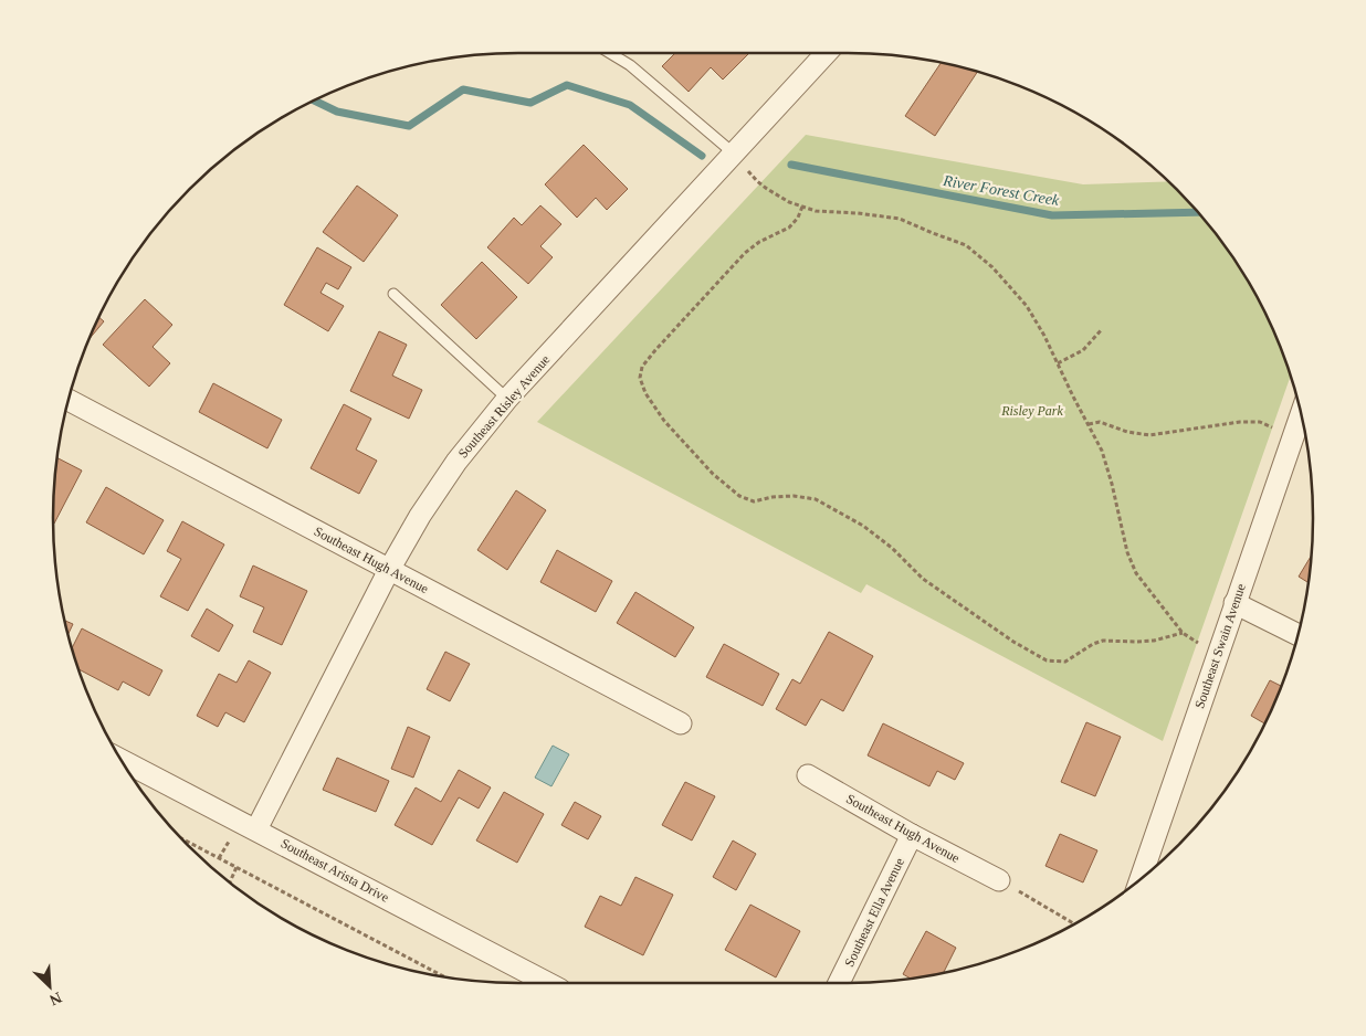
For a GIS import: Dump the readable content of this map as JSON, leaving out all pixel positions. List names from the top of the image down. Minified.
{"streets":{"street":["Southeast Risley Avenue","Southeast Hugh Avenue","Southeast Swain Avenue","Southeast Arista Drive","Southeast Ella Avenue"]},"crossings":[["Southeast Risley Avenue","Southeast Hugh Avenue"],["Southeast Risley Avenue","Southeast Arista Drive"],["Southeast Hugh Avenue","Southeast Ella Avenue"]],"water":["River Forest Creek"],"parks":["Risley Park"],"north":"bottom right"}
